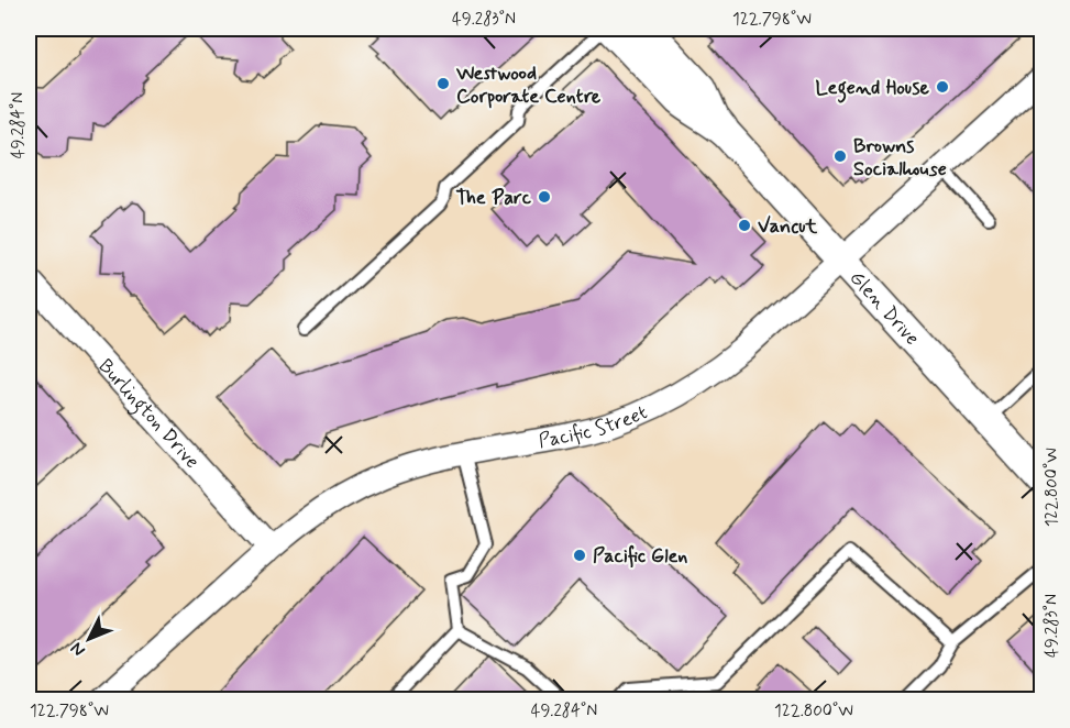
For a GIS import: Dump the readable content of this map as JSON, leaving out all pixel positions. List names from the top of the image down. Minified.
{"streets":{"street":["Glen Drive","Burlington Drive","Pacific Street"]},"crossings":[["Glen Drive","Pacific Street"],["Burlington Drive","Pacific Street"]],"places":["Westwood Corporate Centre","Legend House","Browns Socialhouse","The Parc","Vancut","Pacific Glen"],"north":"bottom left","coordinates":["49.283°N","122.798°W","49.284°N","122.800°W"]}
